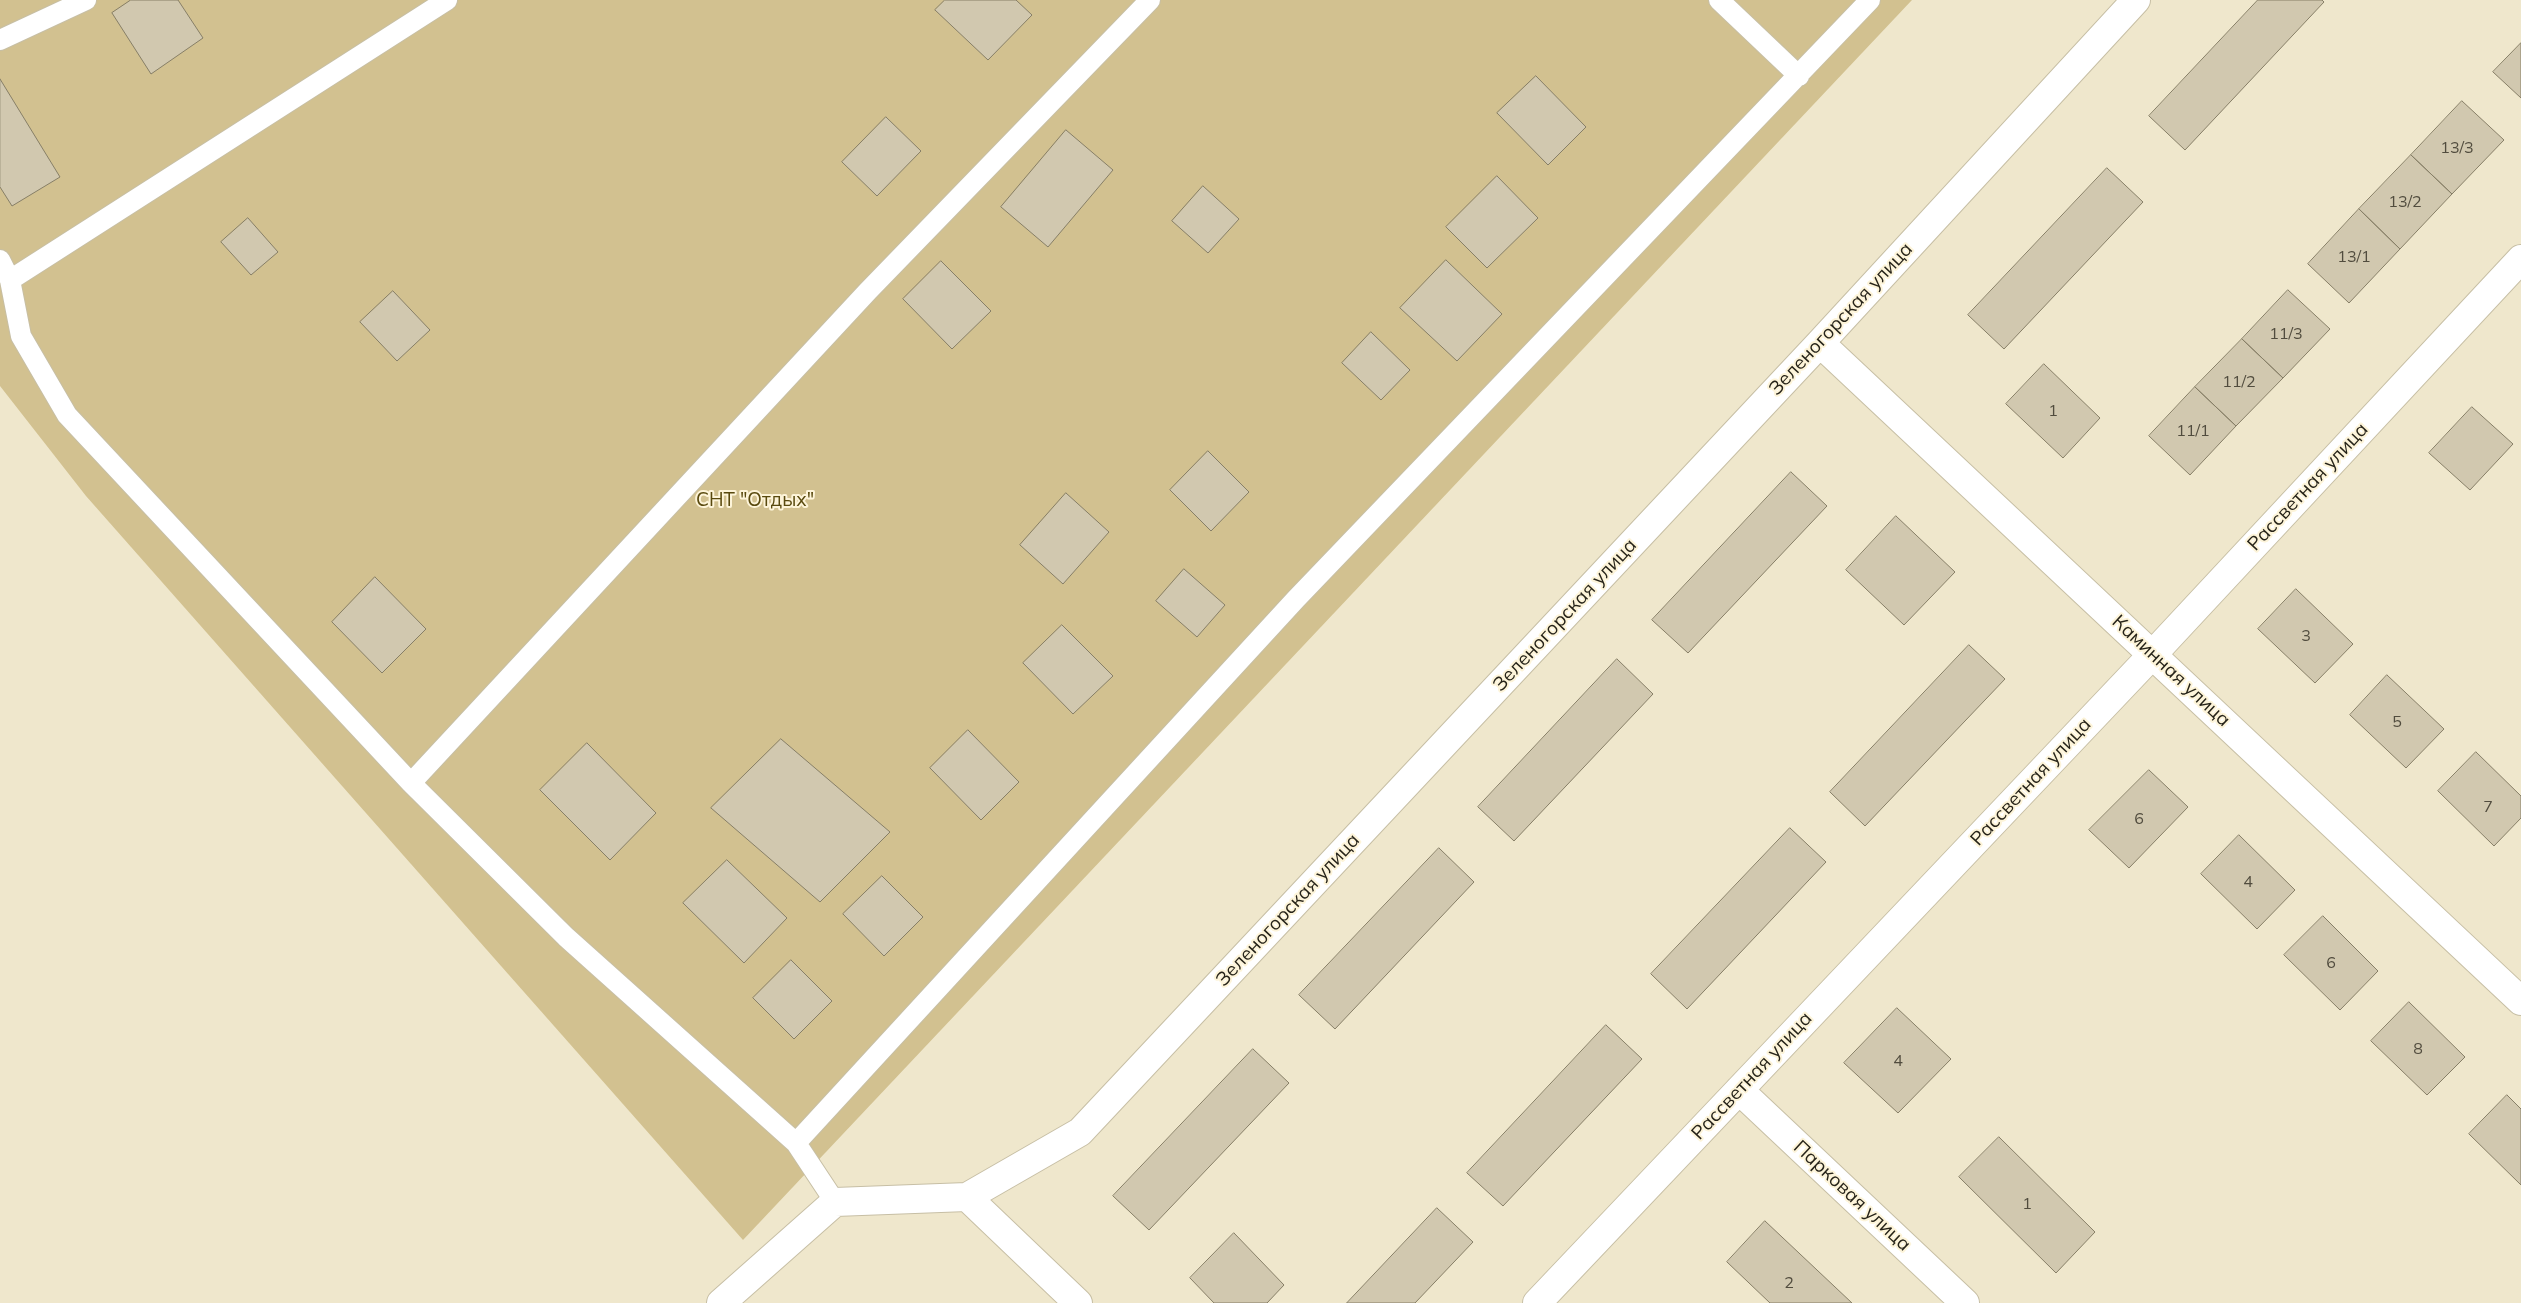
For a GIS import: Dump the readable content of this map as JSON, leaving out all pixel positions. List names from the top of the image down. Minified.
{"streets":{"street":["Зеленогорская улица","Рассветная улица","Каминная улица","Парковая улица"]},"crossings":[["Зеленогорская улица","Каминная улица"],["Рассветная улица","Каминная улица"],["Рассветная улица","Парковая улица"]],"parks":["СНТ \"Отдых\""],"house_numbers":["13/3","13/2","13/1","11/3","11/2","1","11/1","3","5","7","6","4","6","8","4","1","2"]}
